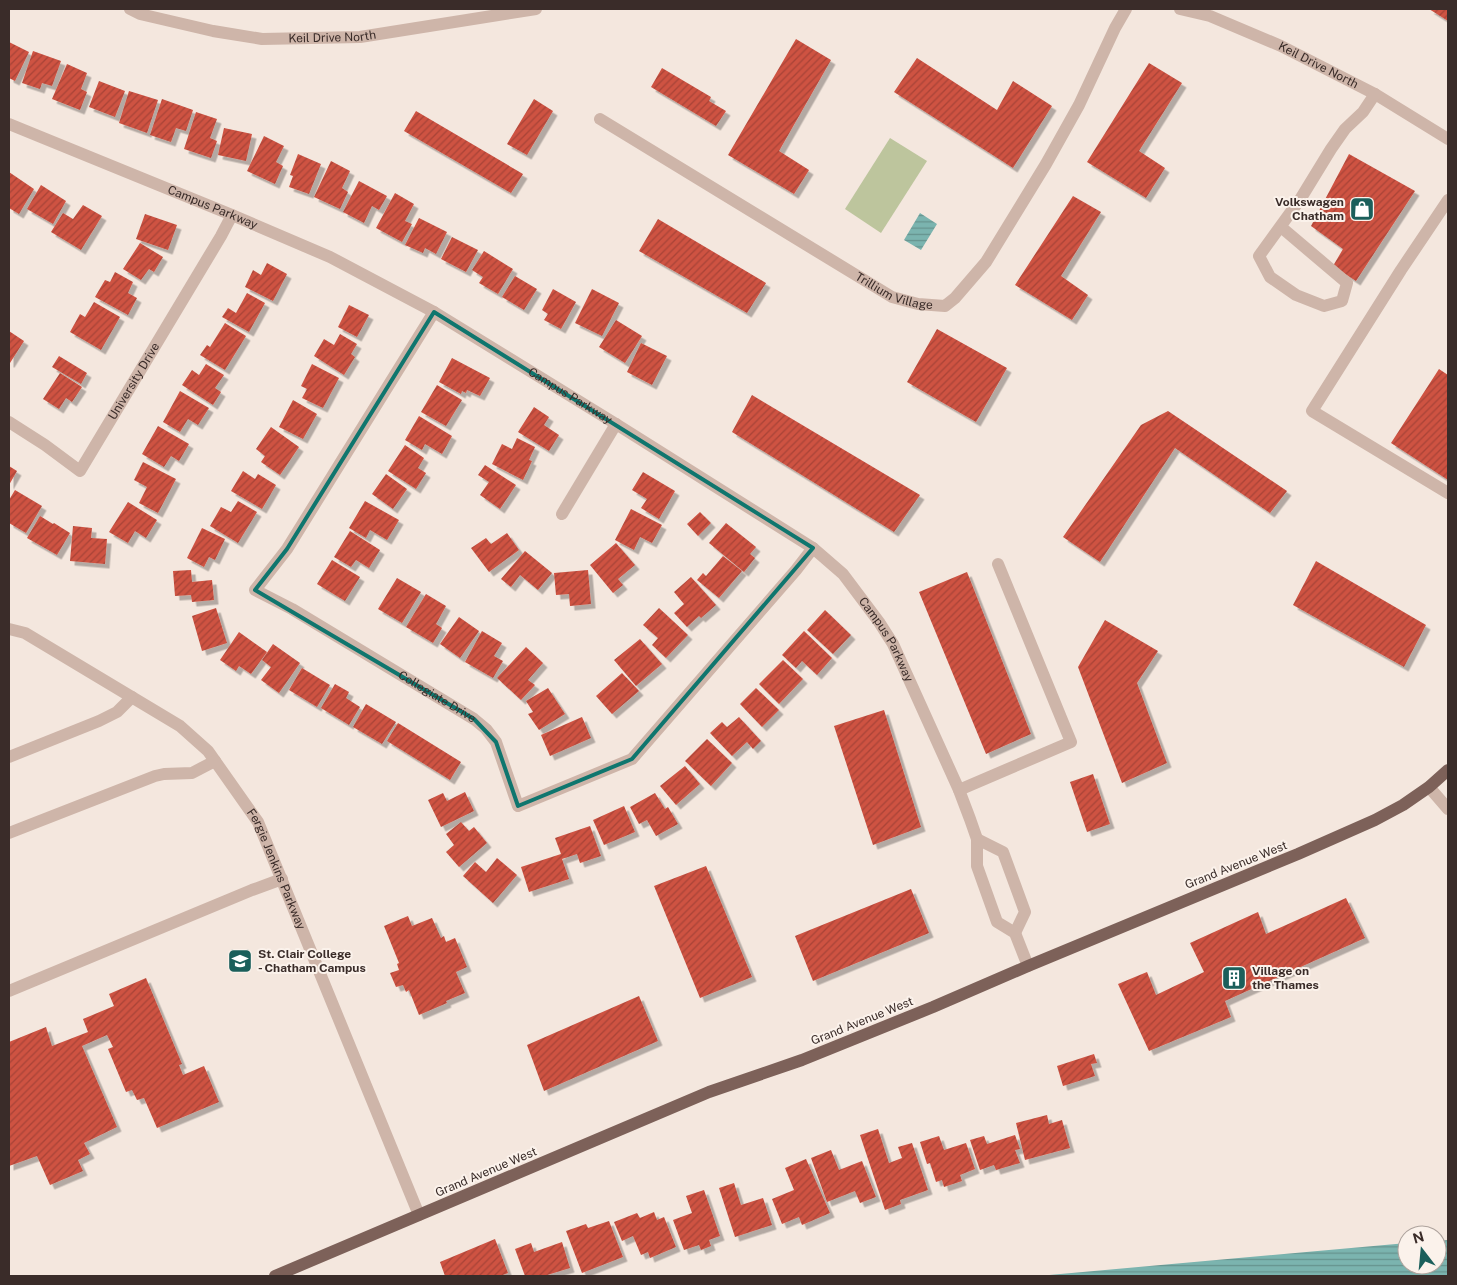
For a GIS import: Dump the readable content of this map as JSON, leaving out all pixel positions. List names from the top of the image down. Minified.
{"streets":{"main road":["Grand Avenue West"],"street":["Keil Drive North","Campus Parkway","Trillium Village","University Drive","Collegiate Drive","Fergie Jenkins Parkway"]},"crossings":[["Campus Parkway","University Drive"],["Campus Parkway","Collegiate Drive"],["Grand Avenue West","Fergie Jenkins Parkway"]],"places":{"shop":["Volkswagen Chatham"],"school or university":["St. Clair College - Chatham Campus"],"building":["Village on the Thames"]},"north":"top"}
